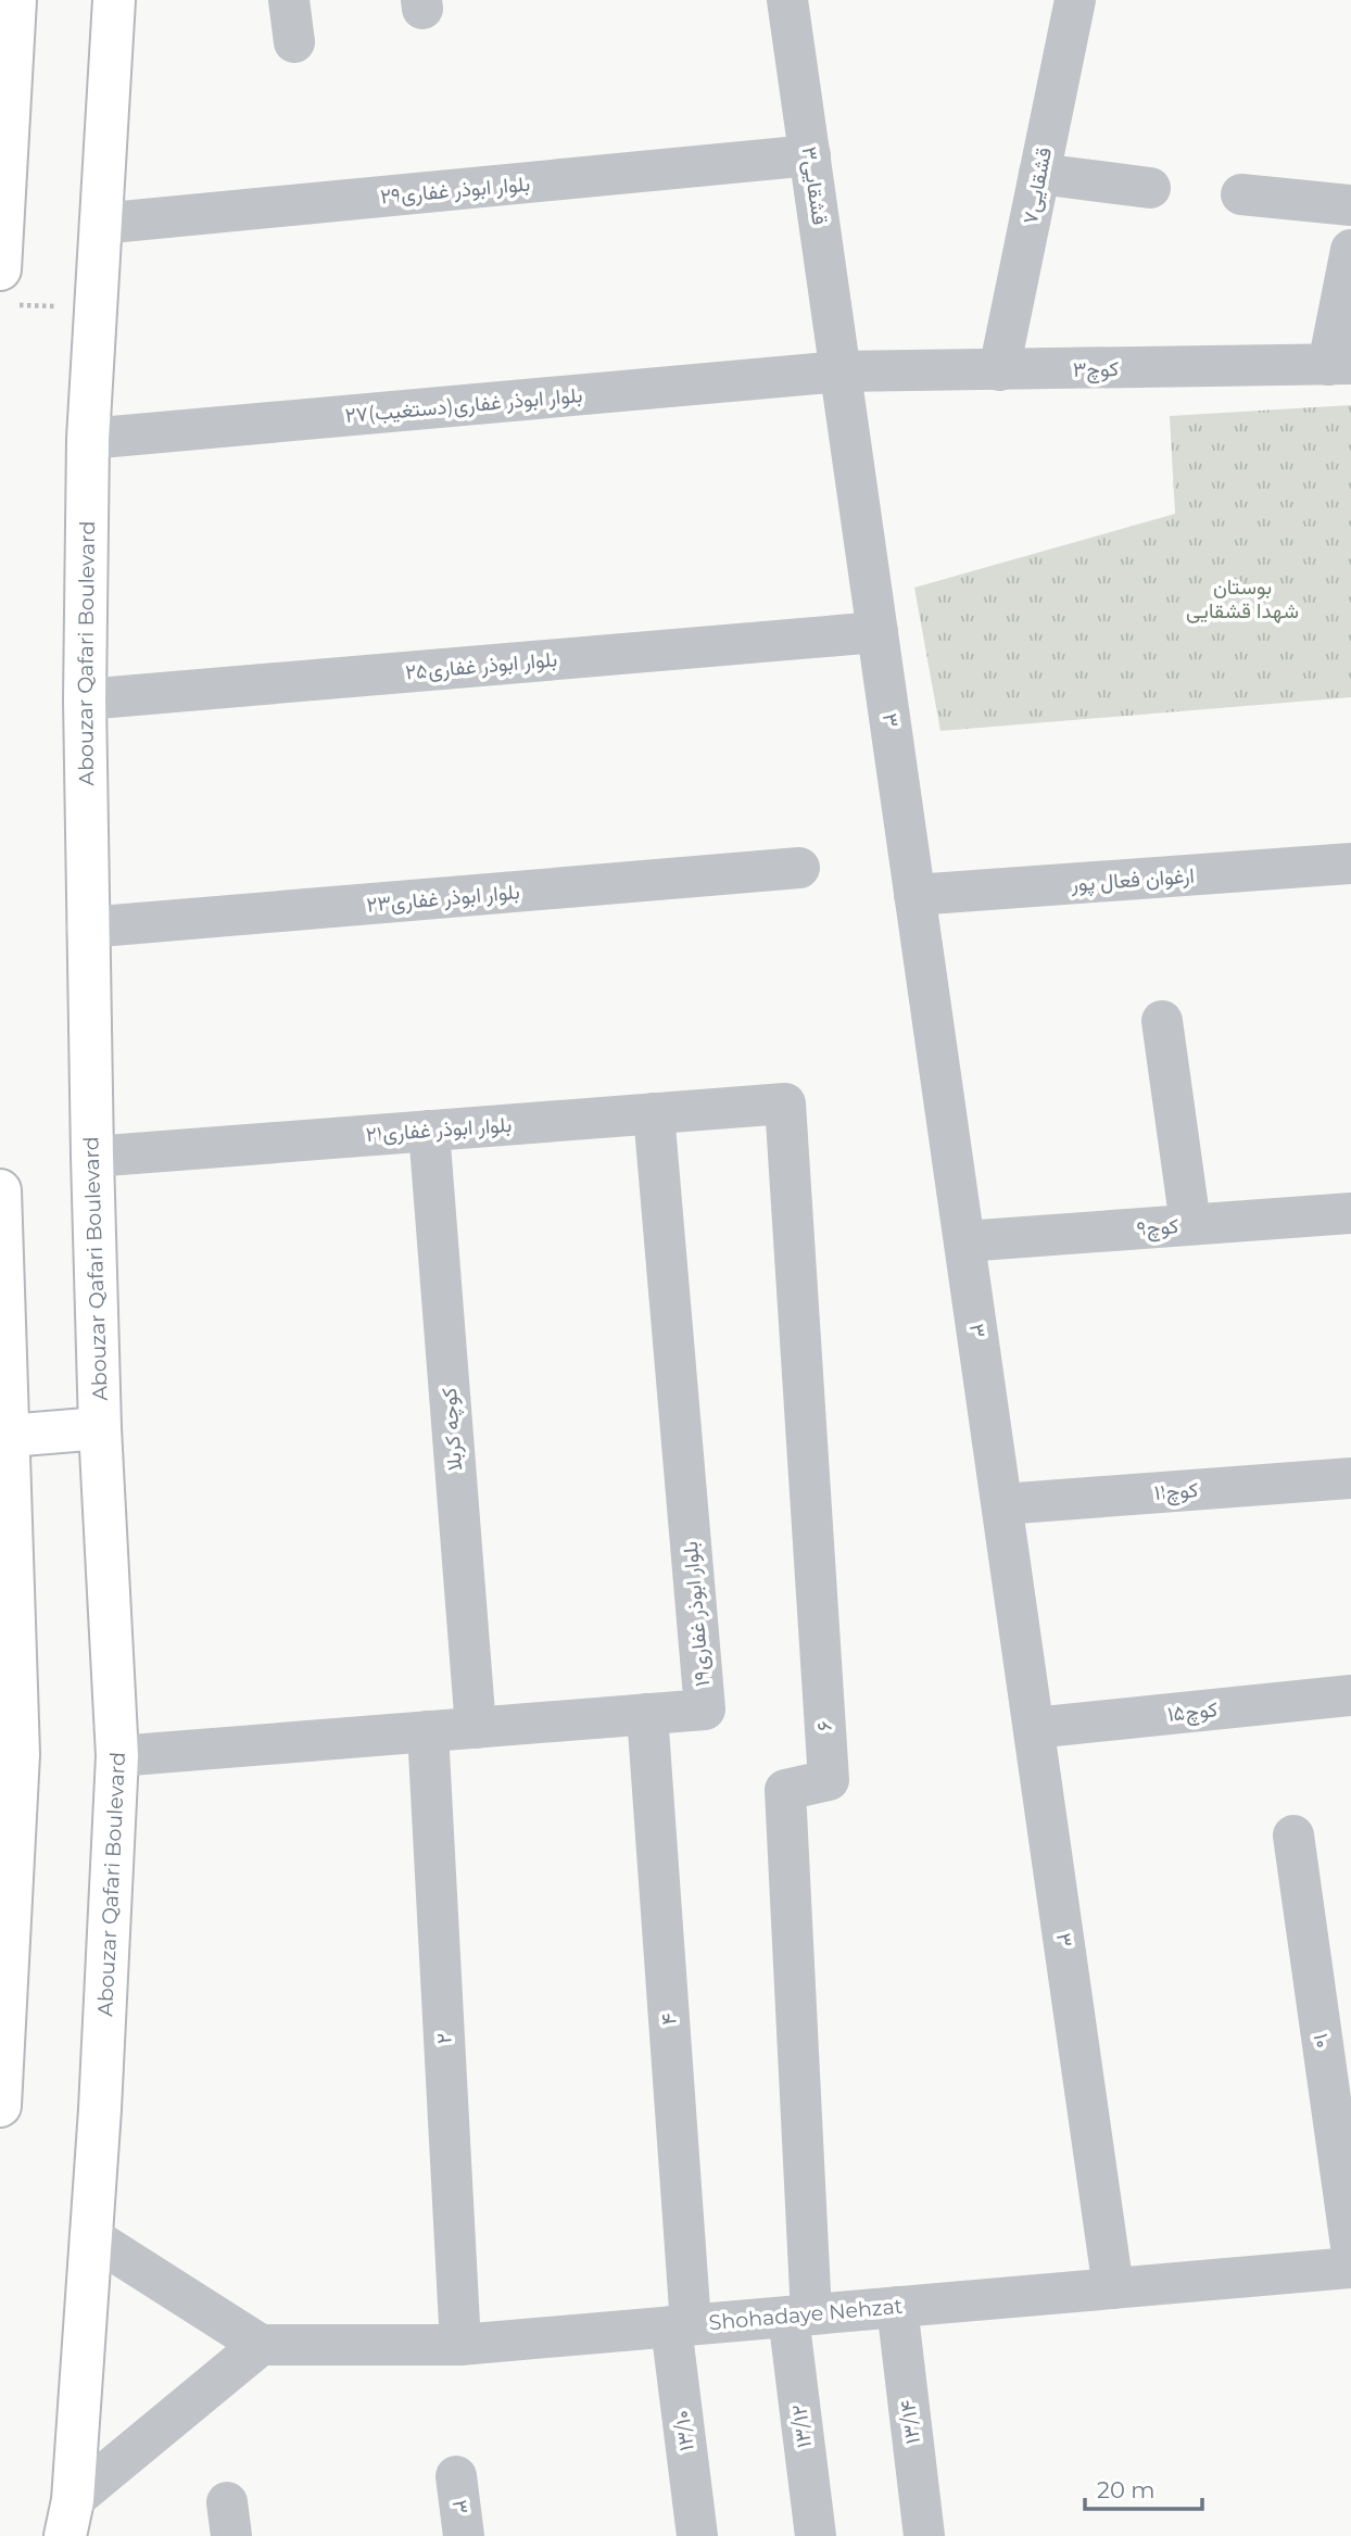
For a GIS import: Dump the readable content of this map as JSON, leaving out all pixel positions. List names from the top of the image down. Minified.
{"streets":{"main road":["Abouzar Qafari Boulevard"],"street":["۳قشقایی","۷قشقایی","بلوار ابوذر غفاری۲۹","۳کوچ","۲۷بلوار ابوذر غفاری(دستغیب)","بلوار ابوذر غفاری۲۵","۳","ارغوان فعال پور","بلوار ابوذر غفاری۲۳","۲۱بلوار ابوذر غفاری","۹کوچ","کوچه کربلا","۱۱کوچ","بلوار ابوذر غفاری۱۹","۱۵کوچ","۶","۴","۲","۱۰","Shohadaye Nehzat","۱۳/۱۴","۱۳/۱۲","۱۳/۱۰"]},"crossings":[["۳قشقایی","بلوار ابوذر غفاری۲۹"],["۳قشقایی","۳کوچ"],["۳قشقایی","۲۷بلوار ابوذر غفاری(دستغیب)"],["۳قشقایی","۳"],["۷قشقایی","۳کوچ"],["بلوار ابوذر غفاری۲۹","Abouzar Qafari Boulevard"],["۳کوچ","۲۷بلوار ابوذر غفاری(دستغیب)"],["۳کوچ","۳"],["۲۷بلوار ابوذر غفاری(دستغیب)","Abouzar Qafari Boulevard"],["۲۷بلوار ابوذر غفاری(دستغیب)","۳"],["Abouzar Qafari Boulevard","بلوار ابوذر غفاری۲۵"],["Abouzar Qafari Boulevard","بلوار ابوذر غفاری۲۳"],["Abouzar Qafari Boulevard","۲۱بلوار ابوذر غفاری"],["Abouzar Qafari Boulevard","بلوار ابوذر غفاری۱۹"],["بلوار ابوذر غفاری۲۵","۳"],["۳","ارغوان فعال پور"],["۳","۹کوچ"],["۳","۱۱کوچ"],["۳","۱۵کوچ"],["۳","Shohadaye Nehzat"],["۲۱بلوار ابوذر غفاری","کوچه کربلا"],["۲۱بلوار ابوذر غفاری","بلوار ابوذر غفاری۱۹"],["۲۱بلوار ابوذر غفاری","۶"],["کوچه کربلا","بلوار ابوذر غفاری۱۹"],["بلوار ابوذر غفاری۱۹","۴"],["بلوار ابوذر غفاری۱۹","۲"],["۶","Shohadaye Nehzat"],["۶","۱۳/۱۲"],["۴","Shohadaye Nehzat"],["۴","۱۳/۱۰"],["۲","Shohadaye Nehzat"],["Shohadaye Nehzat","۱۳/۱۴"],["Shohadaye Nehzat","۱۳/۱۲"],["Shohadaye Nehzat","۱۳/۱۰"]],"parks":["بوستان شهدا قشقایی"],"scale_bar":"20 m"}
